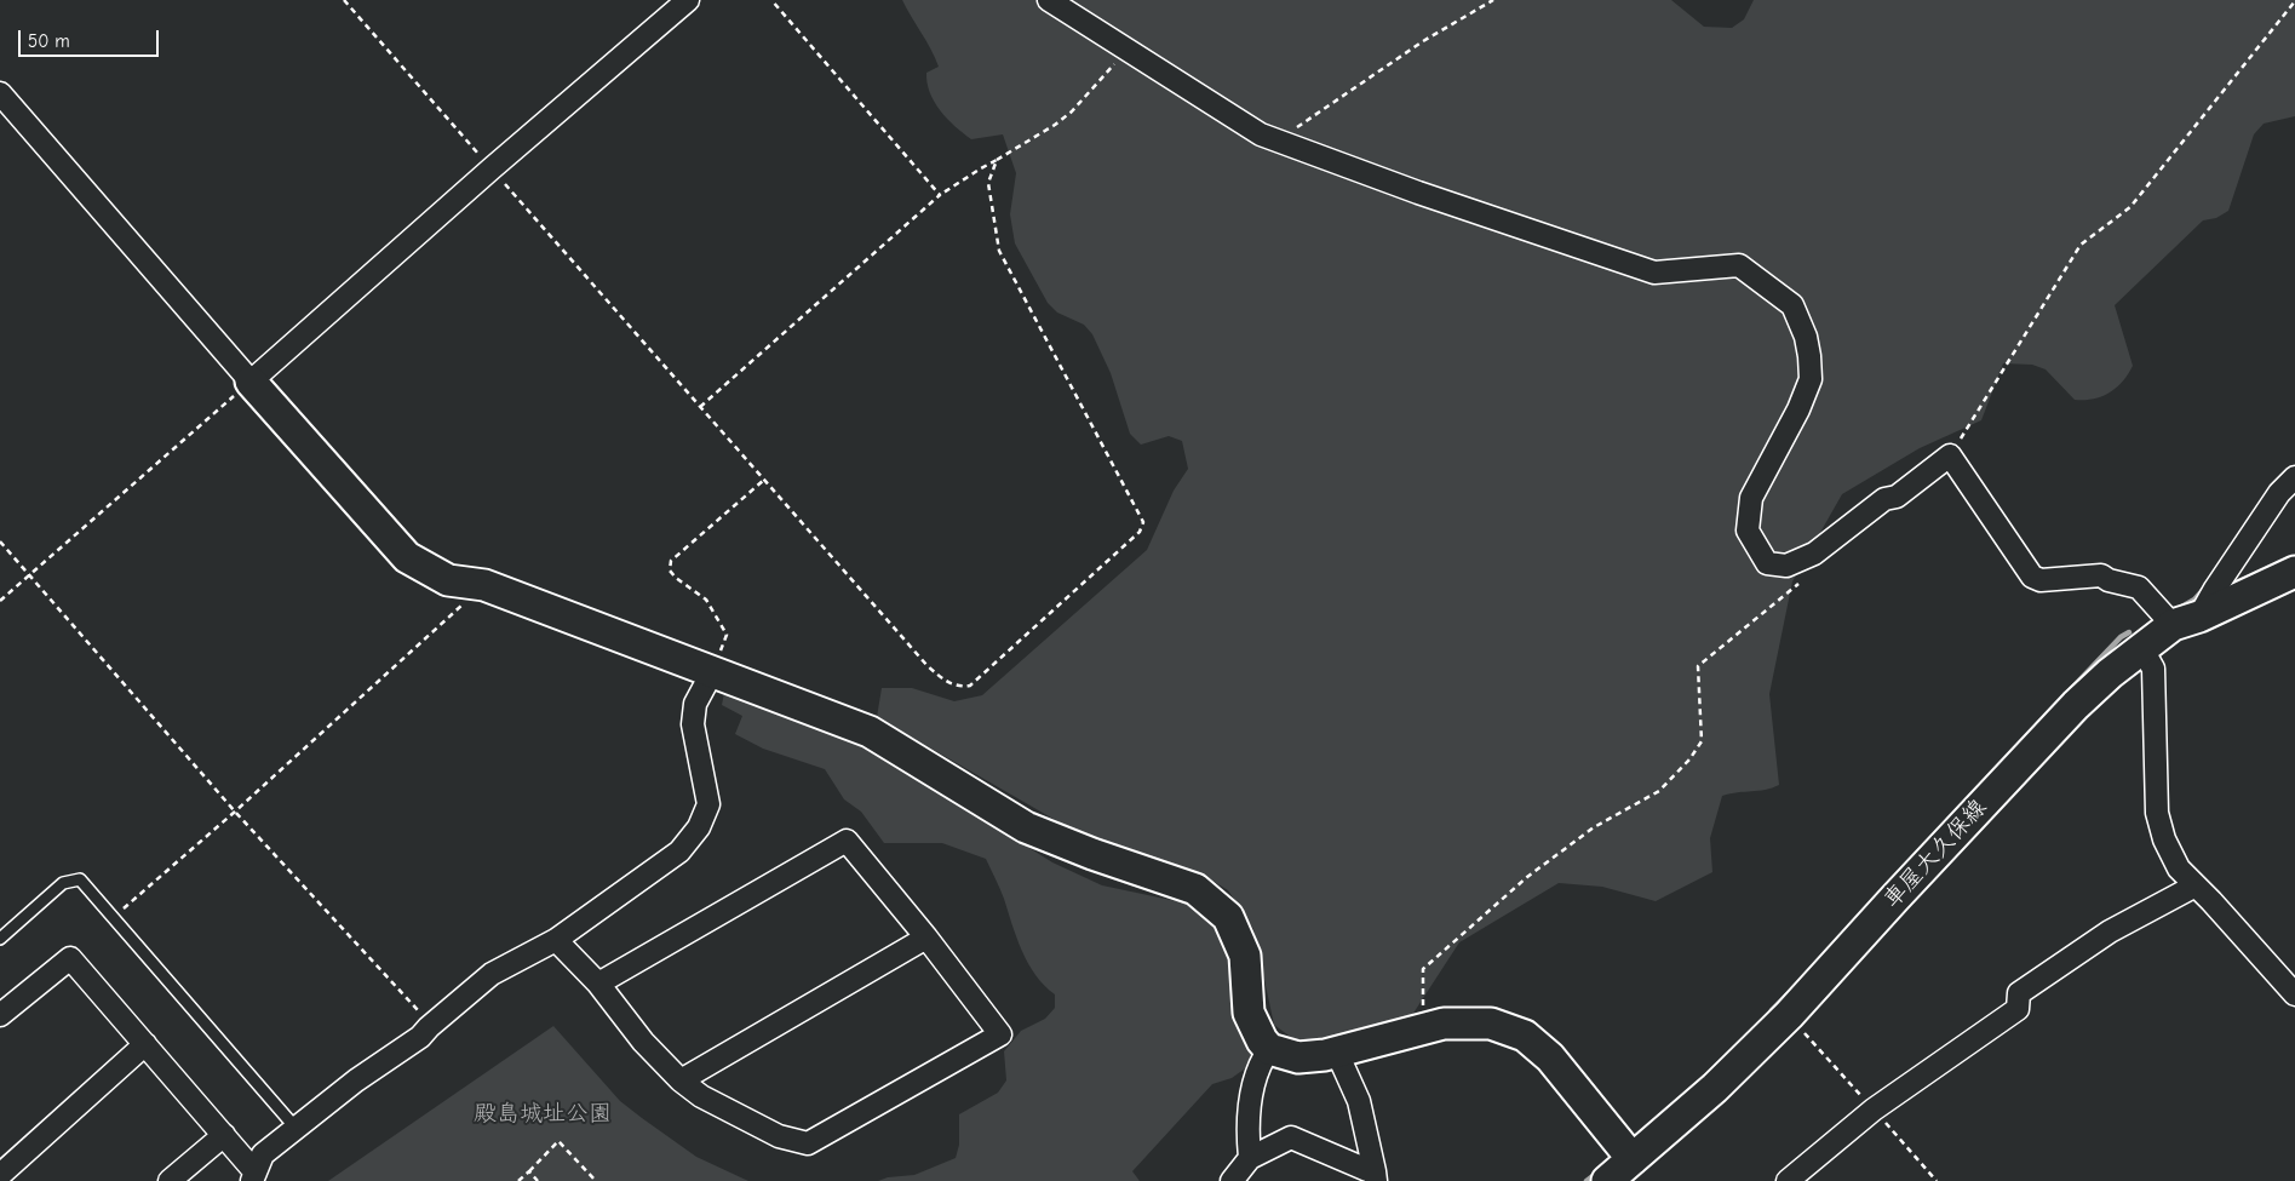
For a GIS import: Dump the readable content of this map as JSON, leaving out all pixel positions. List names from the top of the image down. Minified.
{"streets":{"street":["車屋大久保線"]},"parks":["殿島城址公園"],"scale_bar":"50 m"}
